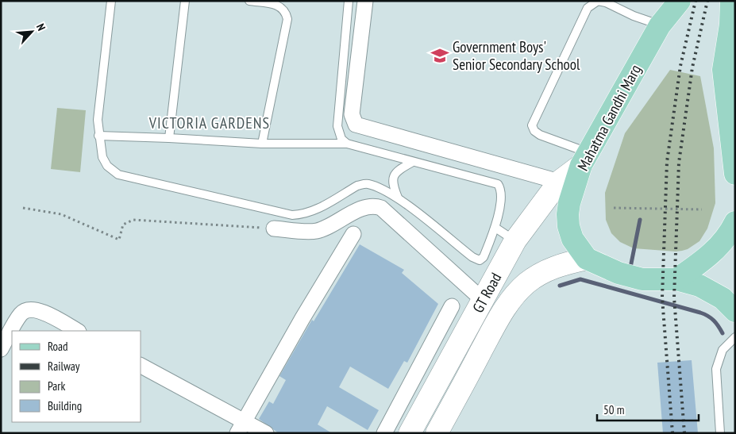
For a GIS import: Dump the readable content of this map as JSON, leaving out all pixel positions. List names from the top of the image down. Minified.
{"streets":{"main road":["Mahatma Gandhi Marg","GT Road"]},"crossings":[["Mahatma Gandhi Marg","GT Road"]],"districts":["VICTORIA GARDENS"],"places":{"school or university":["Government Boys' Senior Secondary School"]},"legend":["Road","Railway","Park","Building"],"scale_bar":"50 m","north":"top right"}
